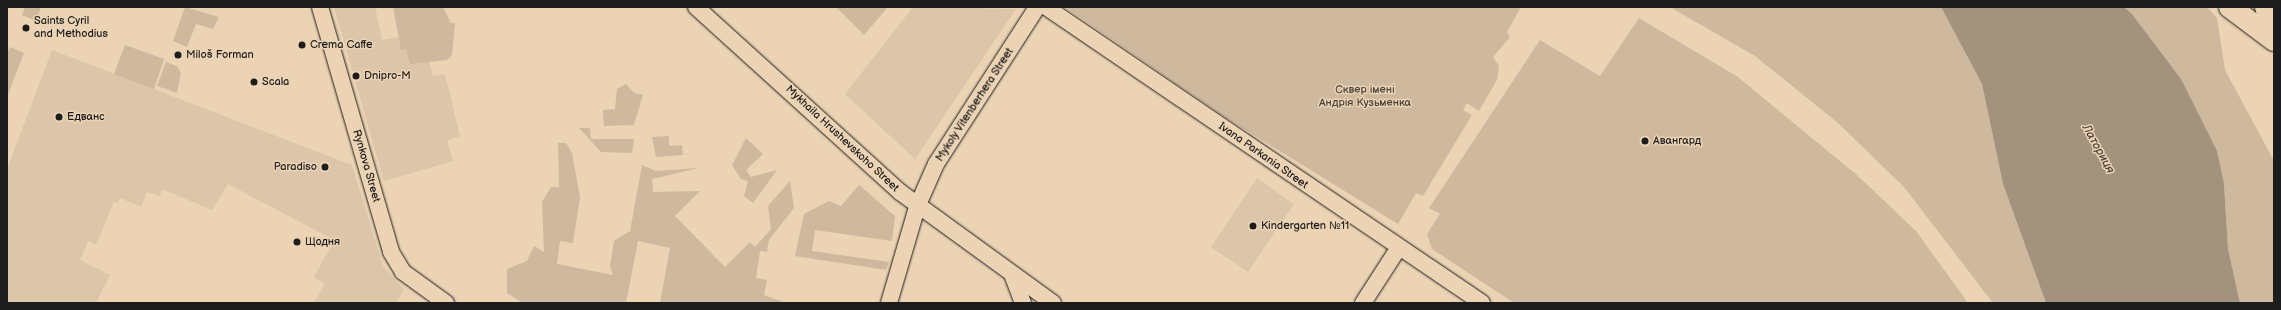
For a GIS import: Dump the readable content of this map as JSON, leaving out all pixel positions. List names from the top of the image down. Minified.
{"streets":{"street":["Mykoly Vitenberhera Street","Mykhaila Hrushevskoho Street","Ivana Parkania Street","Rynkova Street"]},"crossings":[["Mykoly Vitenberhera Street","Mykhaila Hrushevskoho Street"]],"water":["Латориця"],"parks":["Сквер імені Андрія Кузьменка"],"places":["Saints Cyril and Methodius","Crema Caffe","Miloš Forman","Dnipro-M","Scala","Едванс","Авангард","Paradiso","Kindergarten №11","Щодня"]}
